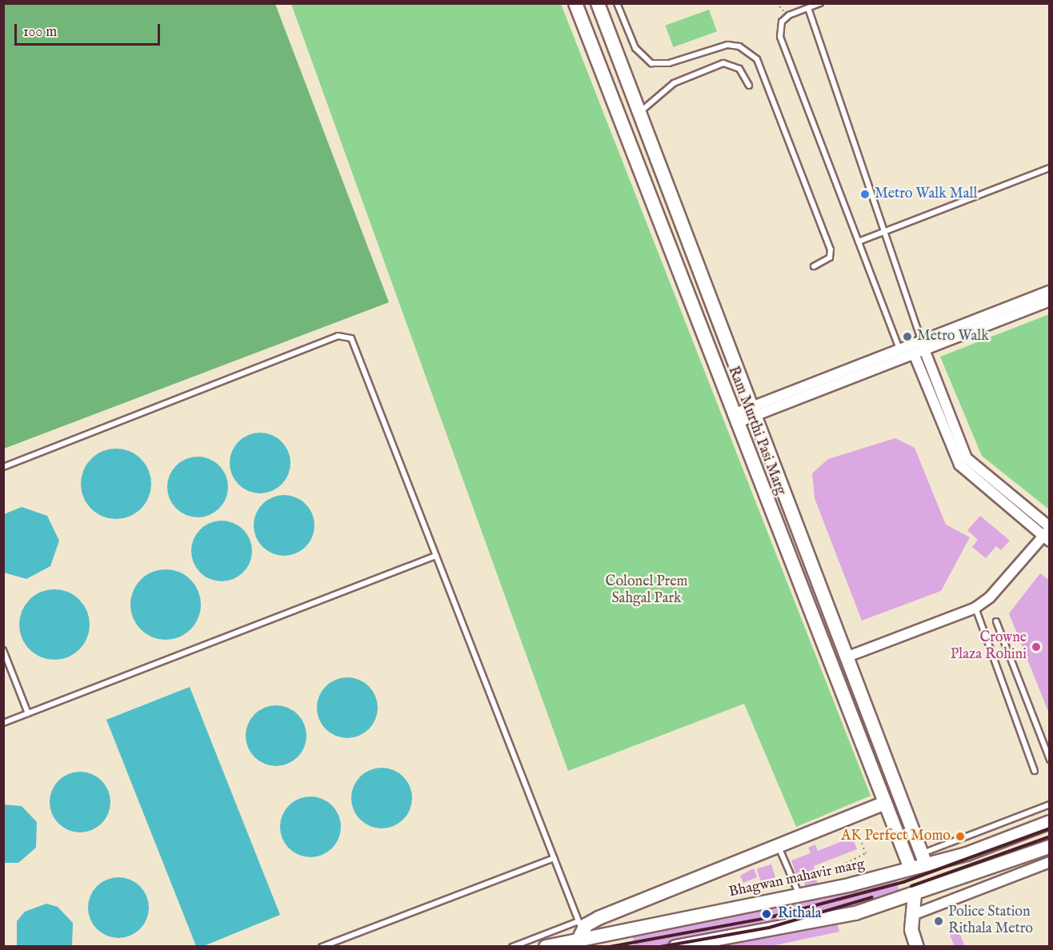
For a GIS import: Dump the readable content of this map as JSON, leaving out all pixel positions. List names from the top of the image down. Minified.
{"streets":{"street":["Ram Murthi Pasi Marg","Bhagwan mahavir marg"]},"crossings":[["Ram Murthi Pasi Marg","Bhagwan mahavir marg"]],"parks":["Colonel Prem Sahgal Park"],"places":["Metro Walk Mall","Metro Walk","Crowne Plaza Rohini","AK Perfect Momo","Rithala","Police Station Rithala Metro"],"scale_bar":"100 m"}
